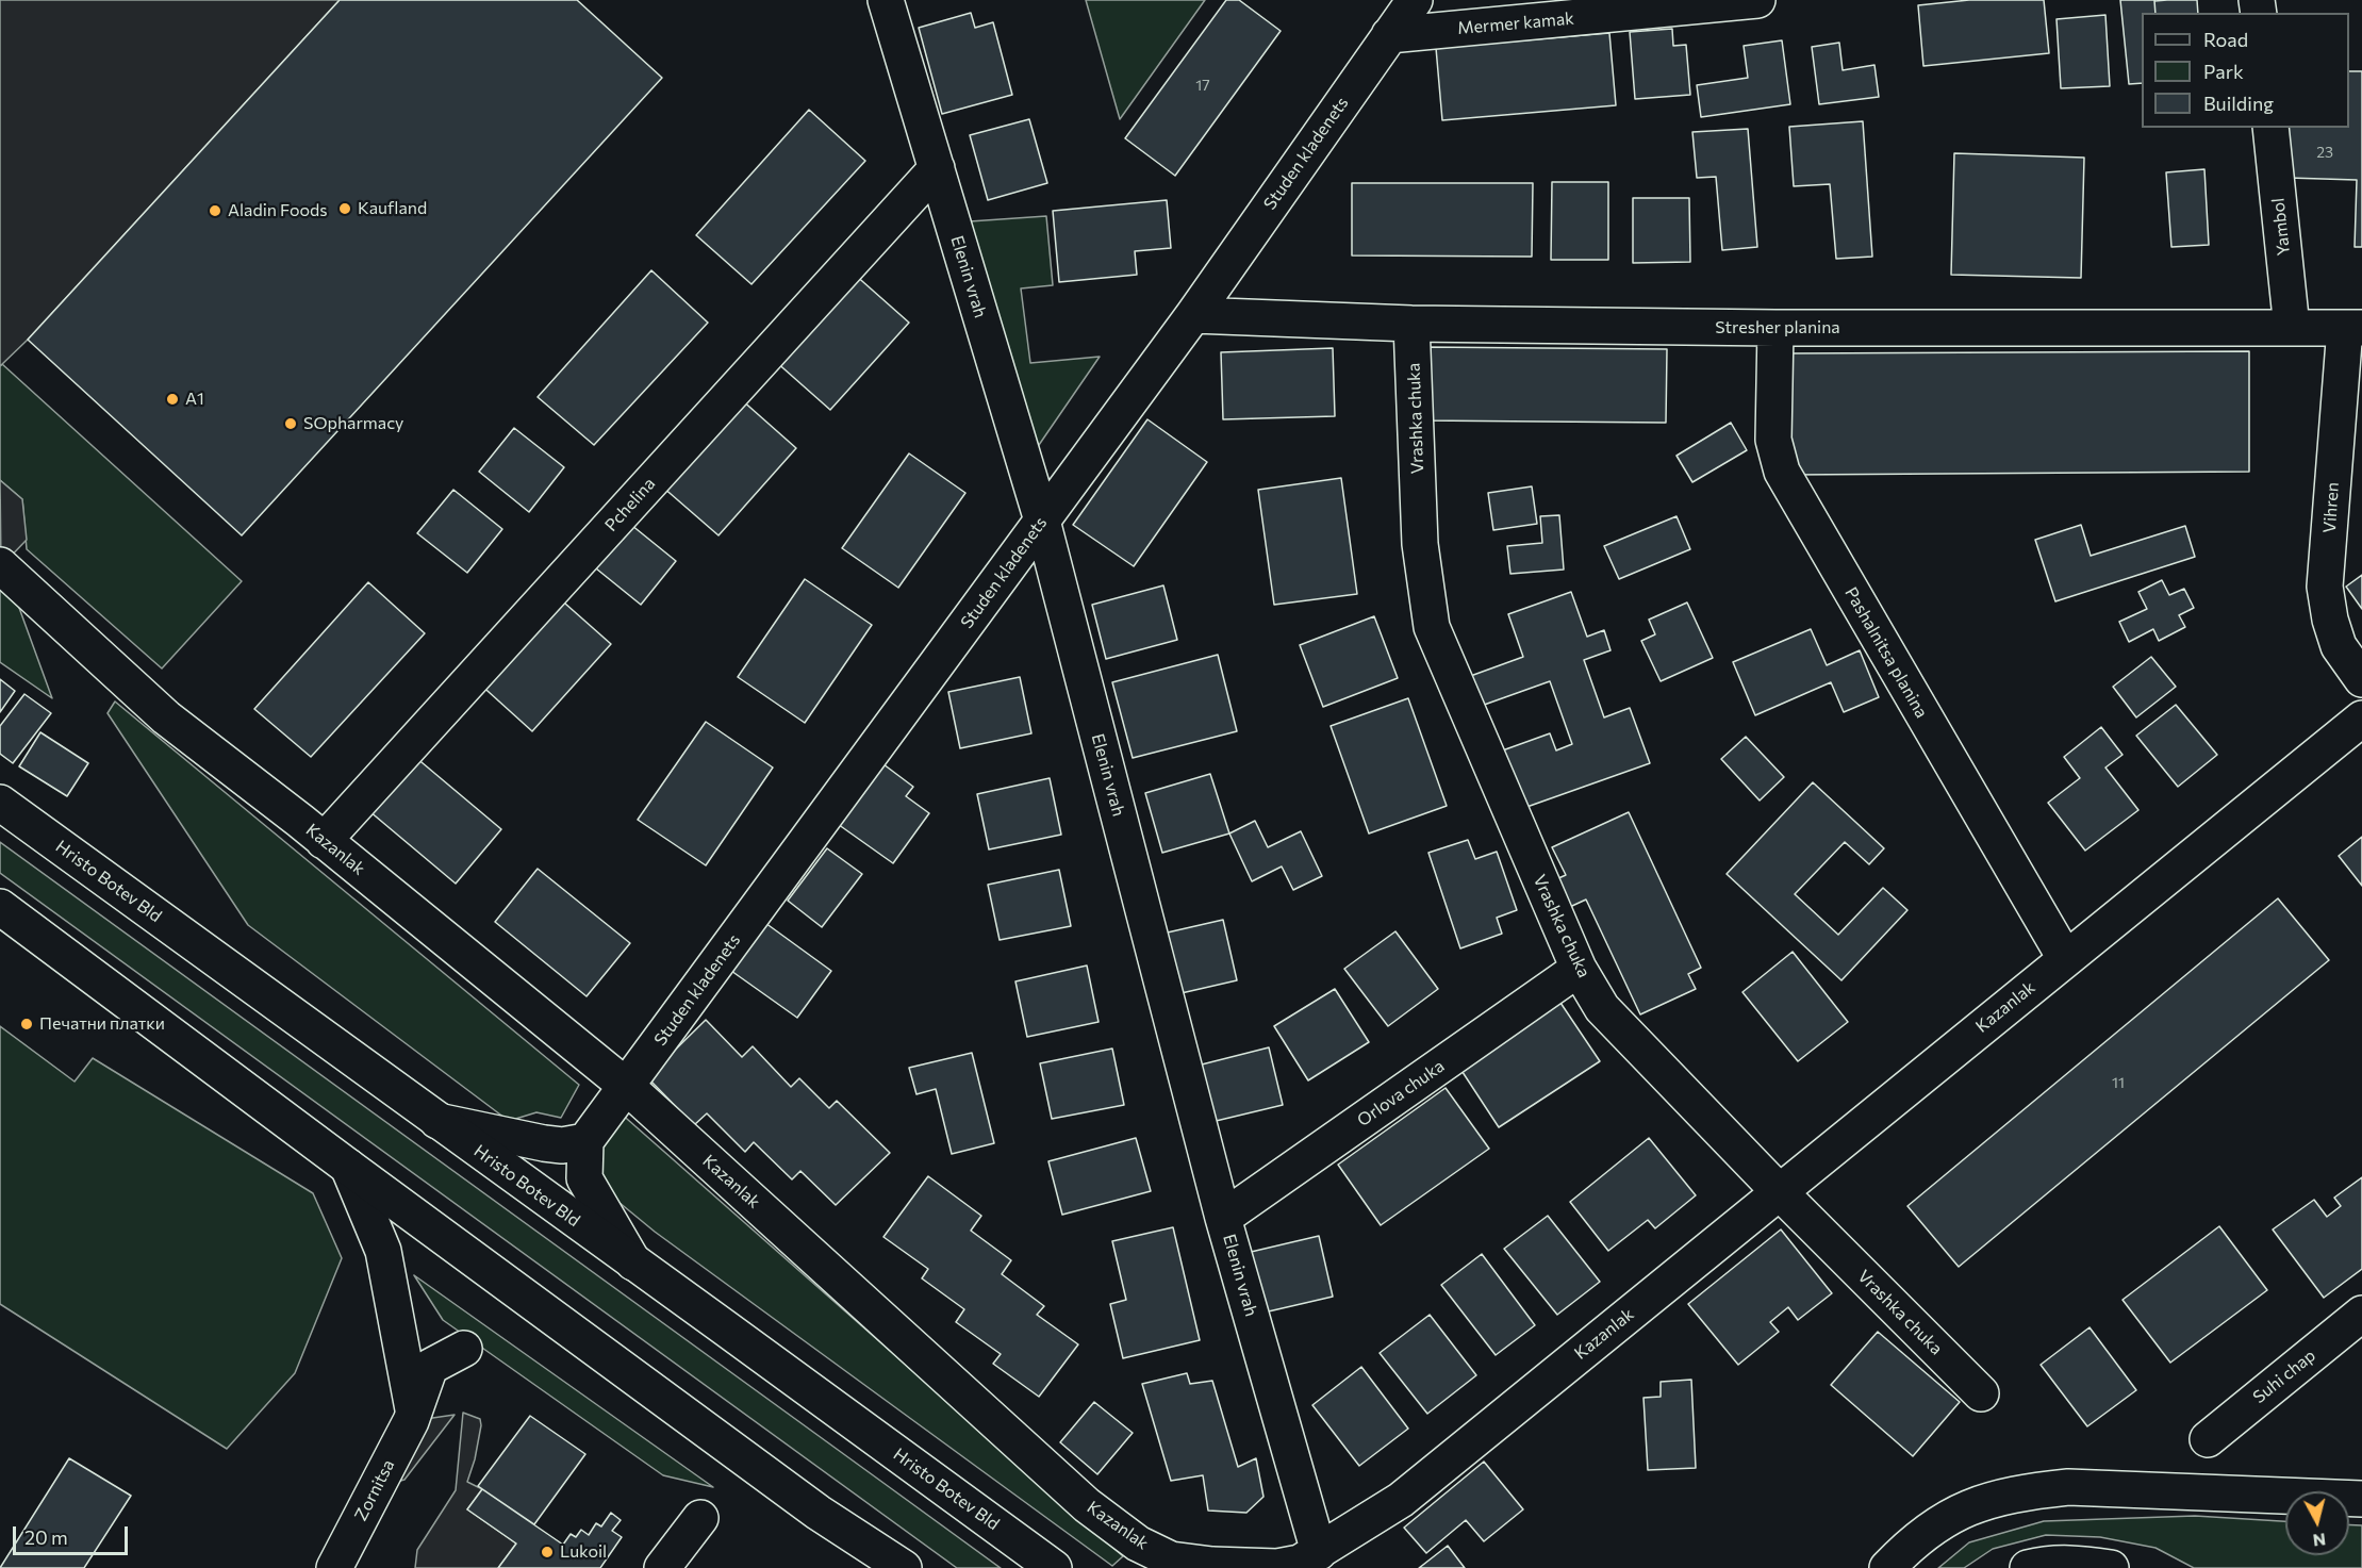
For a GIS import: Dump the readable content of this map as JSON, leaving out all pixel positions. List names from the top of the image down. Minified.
{"streets":{"main road":["Mermer kamak","Studen kladenets","Yambol","Elenin vrah","Stresher planina","Vrashka chuka","Pchelina","Vihren","Pashalnitsa planina","Kazanlak","Hristo Botev Bld","Orlova chuka","Suhi chap","Zornitsa"]},"crossings":[["Mermer kamak","Studen kladenets"],["Studen kladenets","Elenin vrah"],["Studen kladenets","Stresher planina"],["Studen kladenets","Kazanlak"],["Yambol","Stresher planina"],["Elenin vrah","Pchelina"],["Elenin vrah","Kazanlak"],["Elenin vrah","Orlova chuka"],["Stresher planina","Vrashka chuka"],["Stresher planina","Vihren"],["Stresher planina","Pashalnitsa planina"],["Vrashka chuka","Kazanlak"],["Vrashka chuka","Orlova chuka"],["Pchelina","Kazanlak"],["Pashalnitsa planina","Kazanlak"]],"places":["Kaufland","Aladin Foods","A1","SOpharmacy","Печатни платки","Lukoil"],"house_numbers":["17","23","11"],"legend":["Road","Park","Building"],"scale_bar":"20 m","north":"bottom"}
